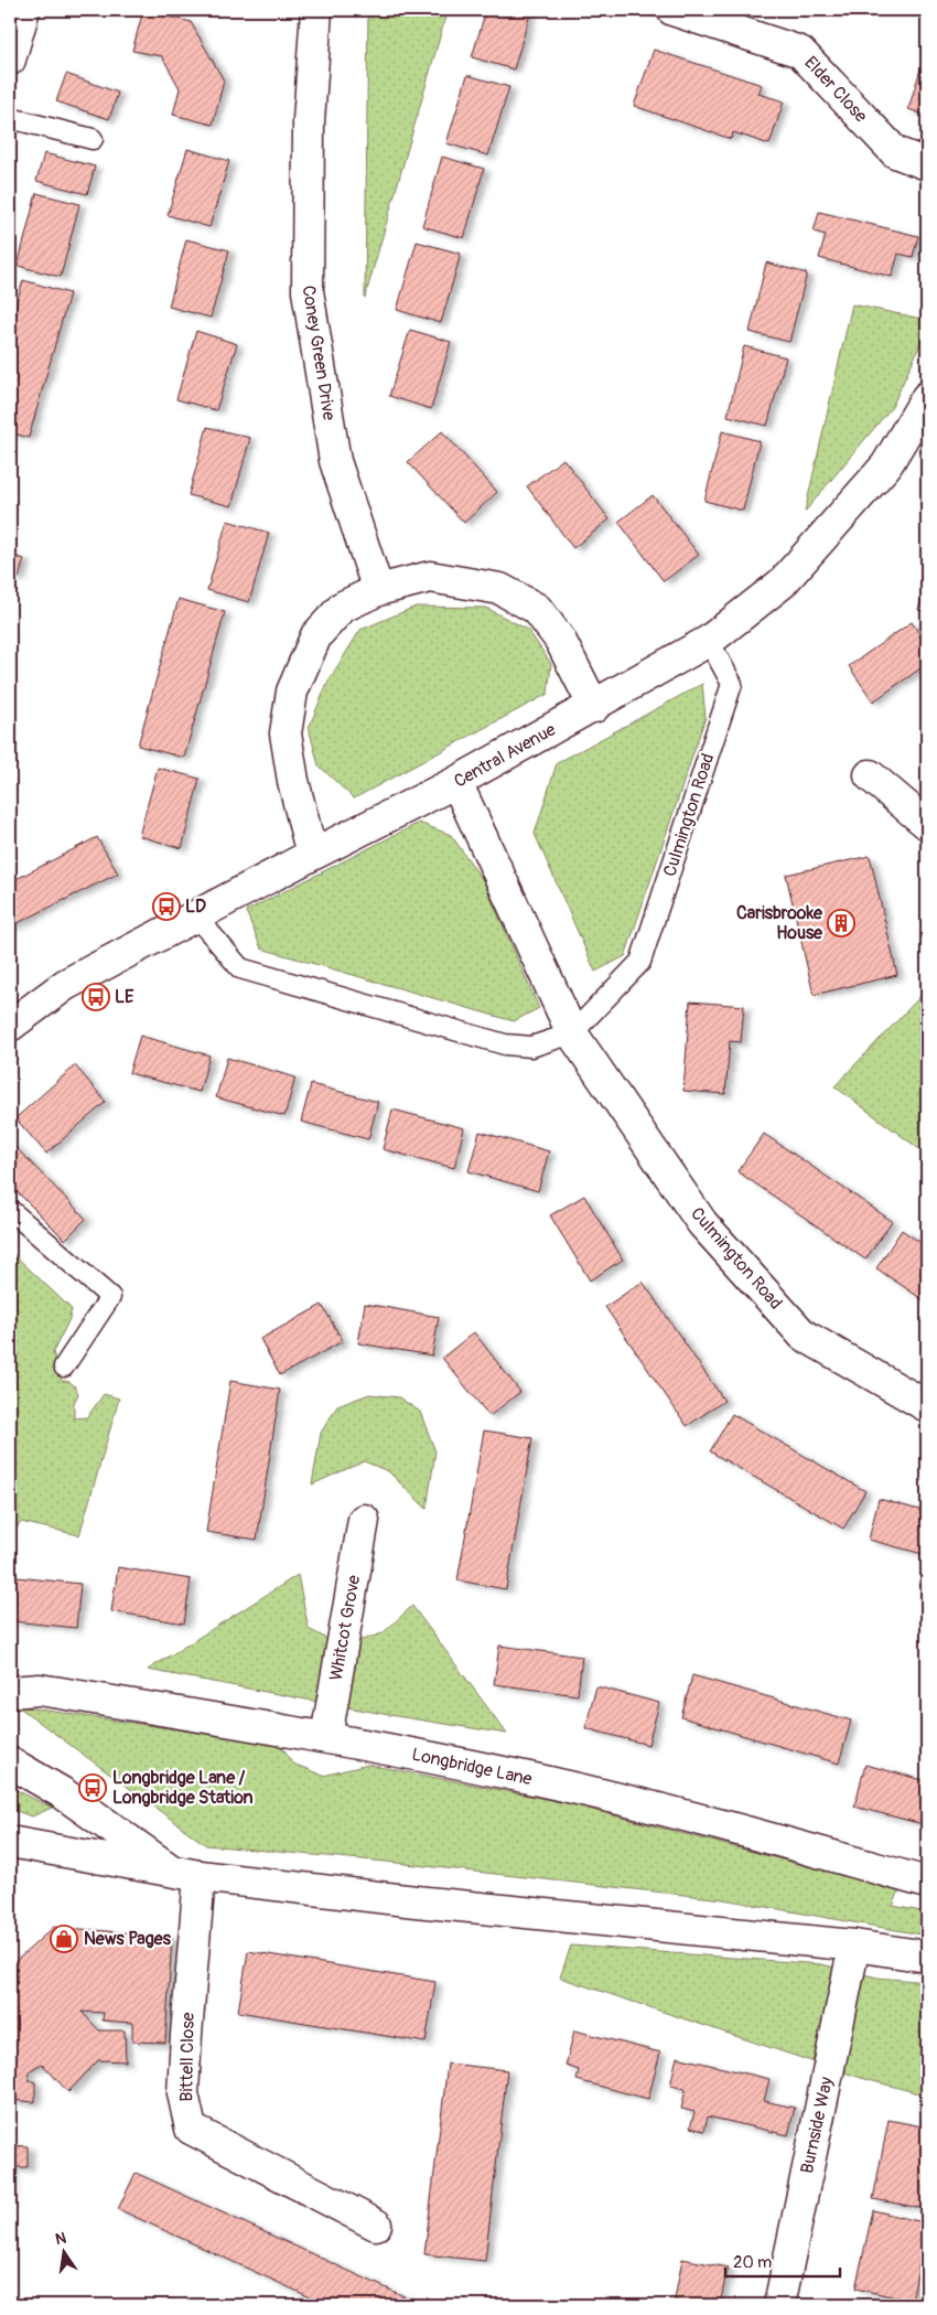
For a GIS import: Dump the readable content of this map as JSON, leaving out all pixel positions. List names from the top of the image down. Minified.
{"streets":{"street":["Elder Close","Coney Green Drive","Central Avenue","Culmington Road","Whitcot Grove","Longbridge Lane","Bittell Close","Burnside Way"]},"crossings":[["Central Avenue","Culmington Road"],["Whitcot Grove","Longbridge Lane"]],"places":{"bus stop":["LD","LE","Longbridge Lane / Longbridge Station"],"building":["Carisbrooke House"],"shop":["News Pages"]},"scale_bar":"20 m","north":"top"}
